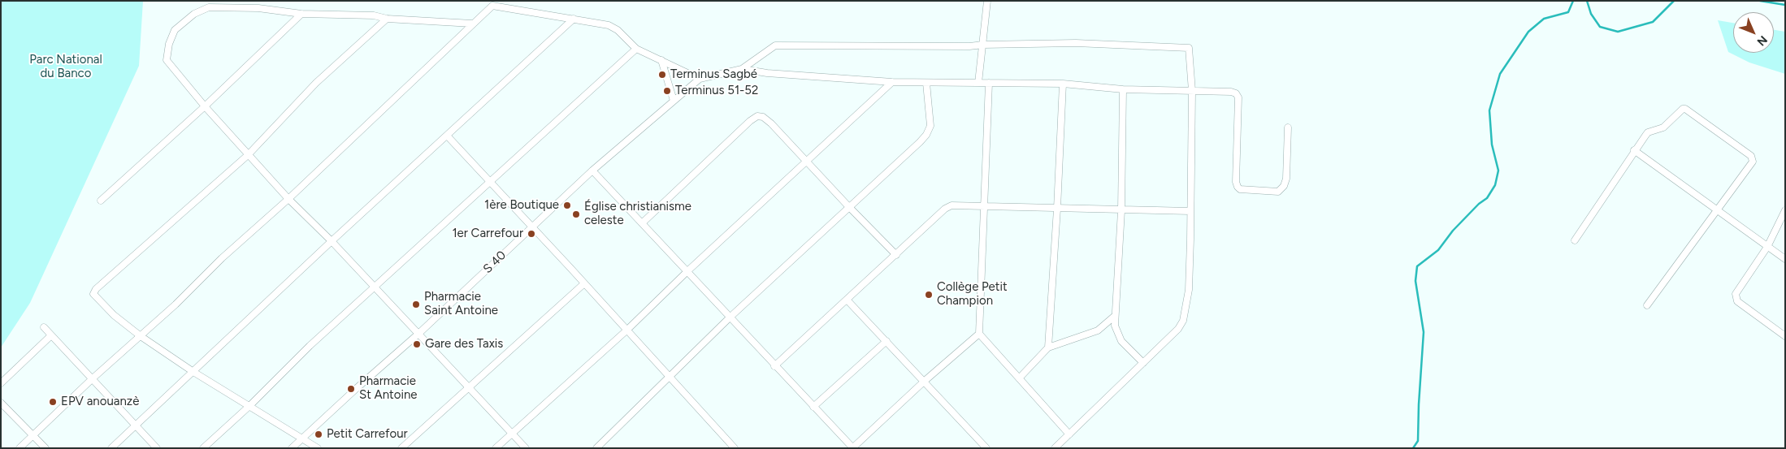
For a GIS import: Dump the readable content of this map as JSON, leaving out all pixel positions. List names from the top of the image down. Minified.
{"streets":{"street":["S 40"]},"parks":["Parc National du Banco"],"places":["Terminus Sagbé","Terminus 51-52","1ère Boutique","Église christianisme celeste","1er Carrefour","Collège Petit Champion","Pharmacie Saint Antoine","Gare des Taxis","Pharmacie St Antoine","EPV anouanzè","Petit Carrefour"],"north":"bottom right"}
